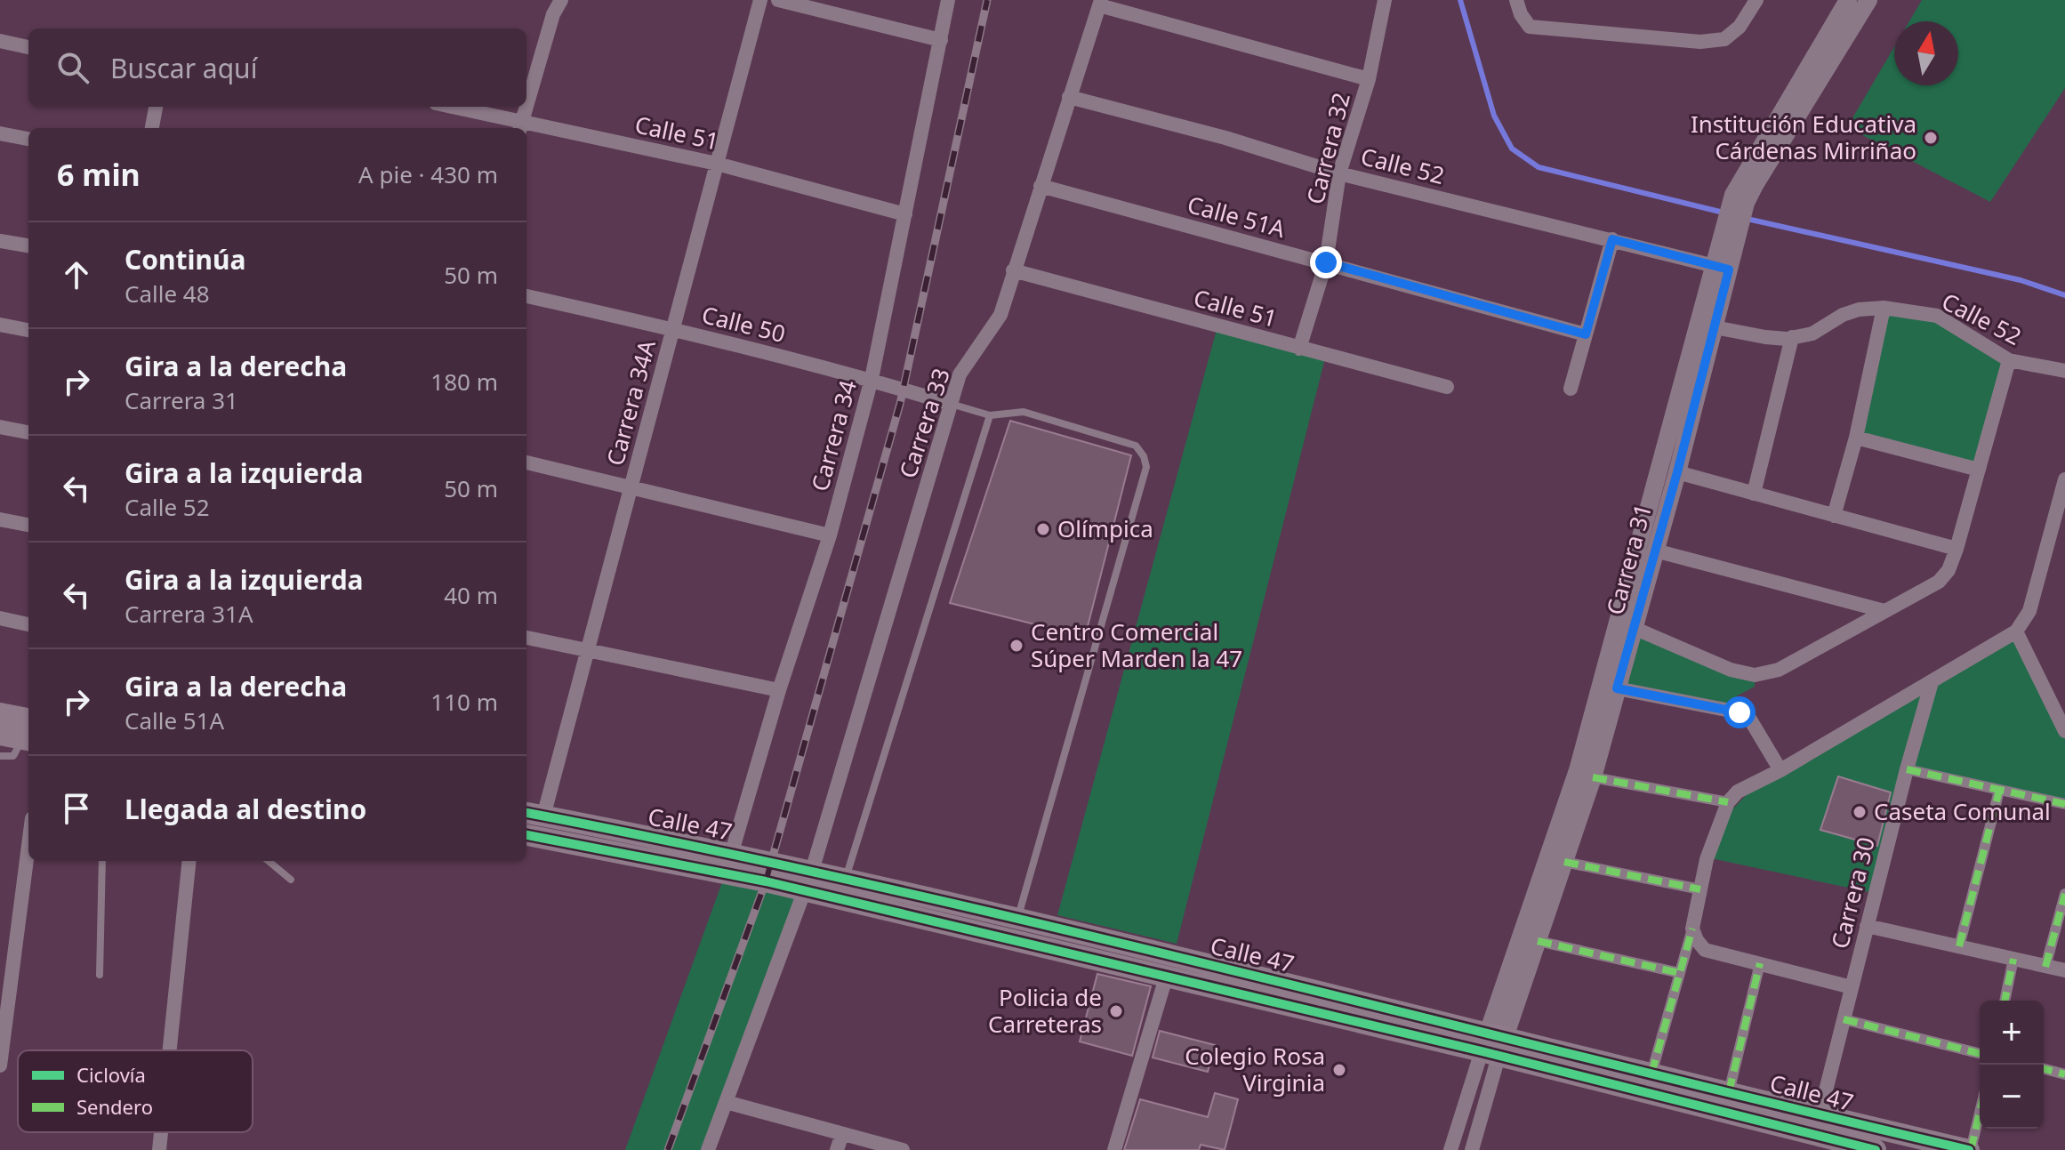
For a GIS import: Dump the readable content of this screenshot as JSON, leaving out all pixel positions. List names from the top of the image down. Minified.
{"streets":{"main road":["Calle 47"],"street":["Calle 51","Carrera 32","Calle 52","Calle 51A","Calle 50","Carrera 34A","Carrera 33","Carrera 34","Carrera 31","Carrera 30"]},"crossings":[["Calle 51","Carrera 32"],["Calle 51","Carrera 34A"],["Calle 51","Carrera 33"],["Calle 51","Carrera 34"],["Carrera 32","Calle 52"],["Carrera 32","Calle 51A"],["Calle 52","Carrera 33"],["Calle 52","Carrera 31"],["Calle 51A","Carrera 33"],["Calle 50","Carrera 34A"],["Calle 50","Carrera 33"],["Calle 50","Carrera 34"],["Carrera 34A","Calle 47"],["Carrera 33","Calle 47"],["Carrera 34","Calle 47"],["Carrera 31","Calle 47"],["Calle 47","Carrera 30"]],"places":["Institución Educativa Cárdenas Mirriñao","Olímpica","Centro Comercial Súper Marden la 47","Caseta Comunal","Policia de Carreteras","Colegio Rosa Virginia"],"legend":["Ciclovía","Sendero"],"north":"top","page":{"search":"Buscar aquí","heading":["6 min","A pie · 430 m"],"list":[["Continúa","Calle 48","50 m"],["Gira a la derecha","Carrera 31","180 m"],["Gira a la izquierda","Calle 52","50 m"],["Gira a la izquierda","Carrera 31A","40 m"],["Gira a la derecha","Calle 51A","110 m"],"Llegada al destino"],"map_buttons":["+","−"]}}
